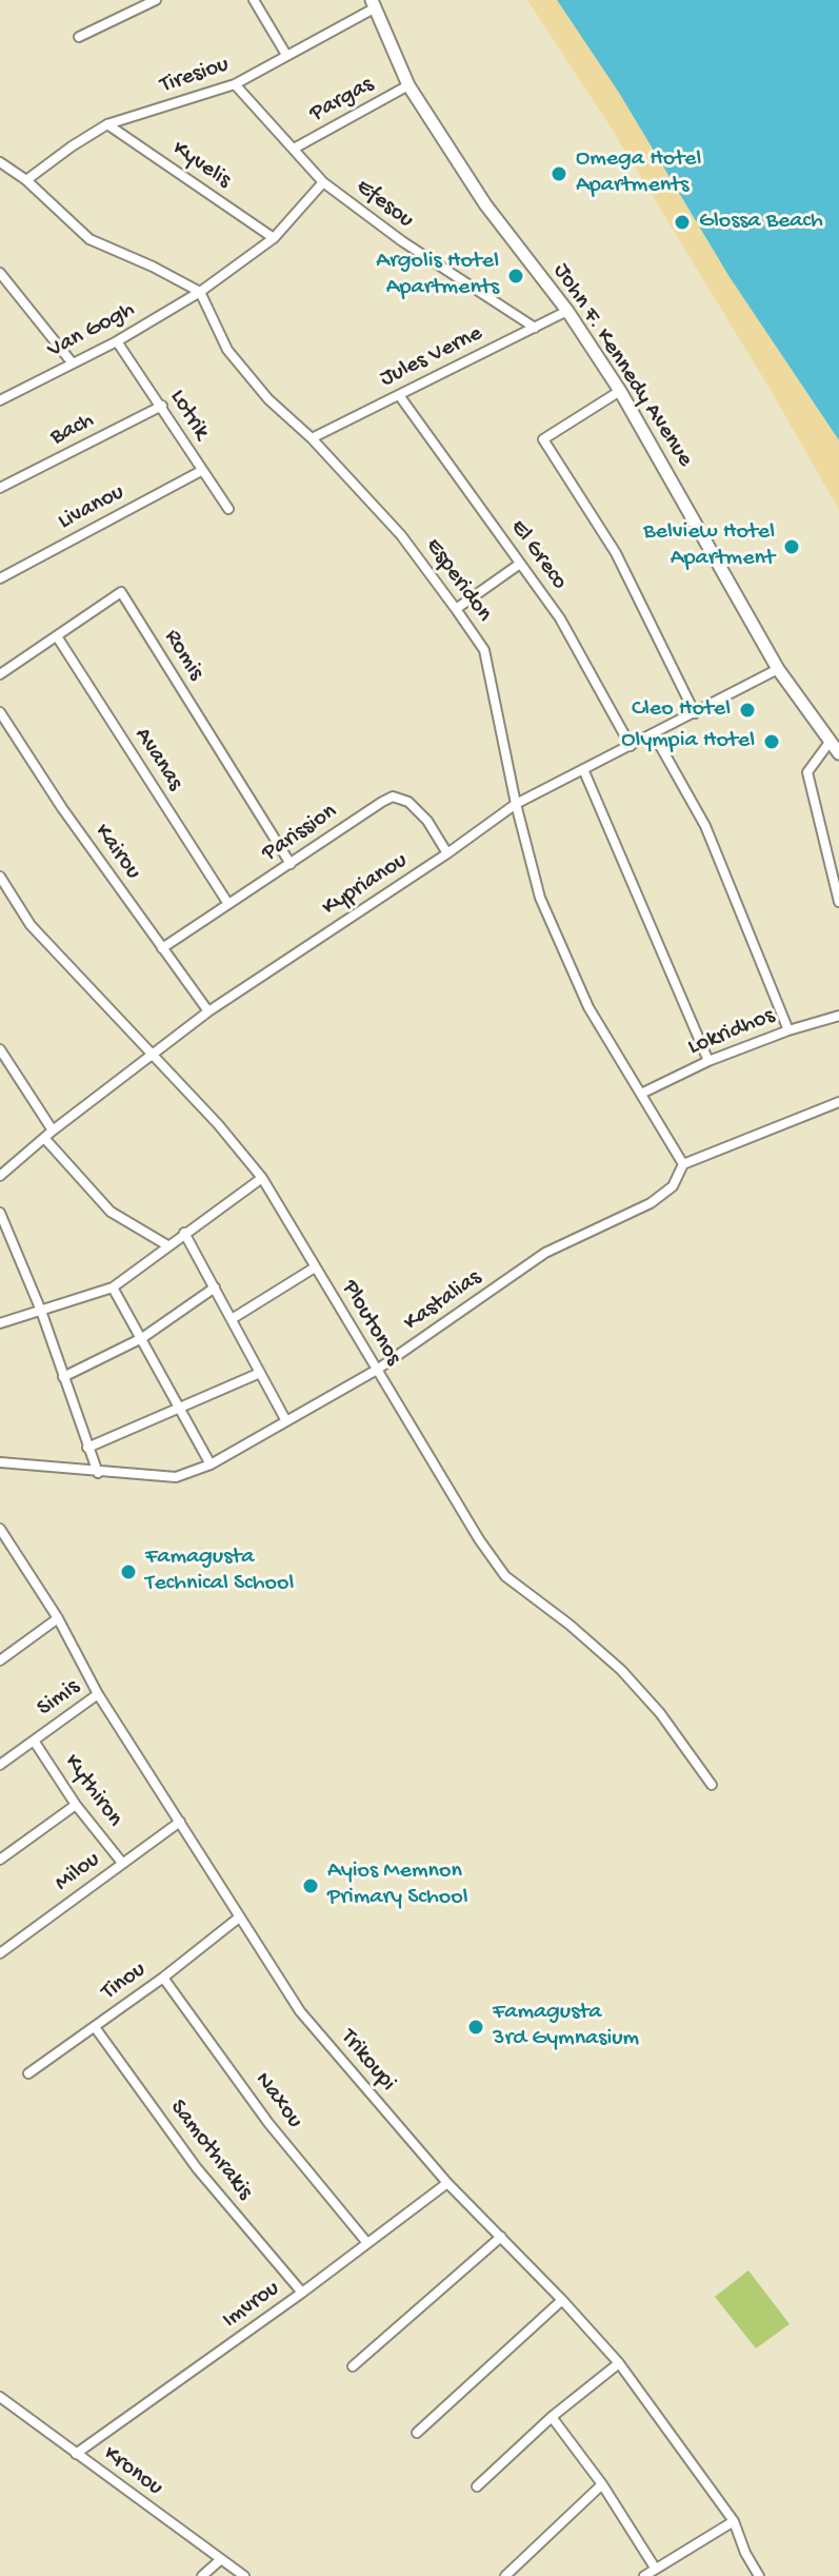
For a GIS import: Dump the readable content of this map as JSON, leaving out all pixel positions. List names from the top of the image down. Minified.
{"streets":{"street":["Tiresiou","Pargas","Kyvelis","Efesou","Van Gogh","Jules Verne","John F. Kennedy Avenue","Lotrik","Bach","Livanou","El Greco","Esperidon","Romis","Avanas","Parission","Kairou","Kyprianou","Lokridhos","Kastalias","Ploutonos","Simis","Kythiron","Milou","Tinou","Trikoupi","Naxou","Samothrakis","Imvrou","Kronou"]},"crossings":[["Tiresiou","Kyvelis"],["Tiresiou","Efesou"],["Tiresiou","John F. Kennedy Avenue"],["Pargas","Efesou"],["Pargas","John F. Kennedy Avenue"],["Kyvelis","Van Gogh"],["Efesou","Van Gogh"],["Efesou","Jules Verne"],["Van Gogh","Lotrik"],["Van Gogh","Esperidon"],["Jules Verne","John F. Kennedy Avenue"],["Jules Verne","El Greco"],["Jules Verne","Esperidon"],["John F. Kennedy Avenue","Kyprianou"],["Lotrik","Bach"],["Lotrik","Livanou"],["El Greco","Kyprianou"],["Esperidon","Kyprianou"],["Esperidon","Lokridhos"],["Esperidon","Kastalias"],["Romis","Avanas"],["Romis","Parission"],["Avanas","Parission"],["Parission","Kairou"],["Parission","Kyprianou"],["Kairou","Kyprianou"],["Kyprianou","Ploutonos"],["Kastalias","Ploutonos"],["Simis","Kythiron"],["Simis","Trikoupi"],["Kythiron","Milou"],["Milou","Trikoupi"],["Tinou","Trikoupi"],["Tinou","Naxou"],["Tinou","Samothrakis"],["Trikoupi","Imvrou"],["Naxou","Imvrou"],["Samothrakis","Imvrou"],["Imvrou","Kronou"]],"places":["Omega Hotel Apartments","Glossa Beach","Argolis Hotel Apartments","Belview Hotel Apartment","Cleo Hotel","Olympia Hotel","Famagusta Technical School","Ayios Memnon Primary School","Famagusta 3rd Gymnasium"]}
